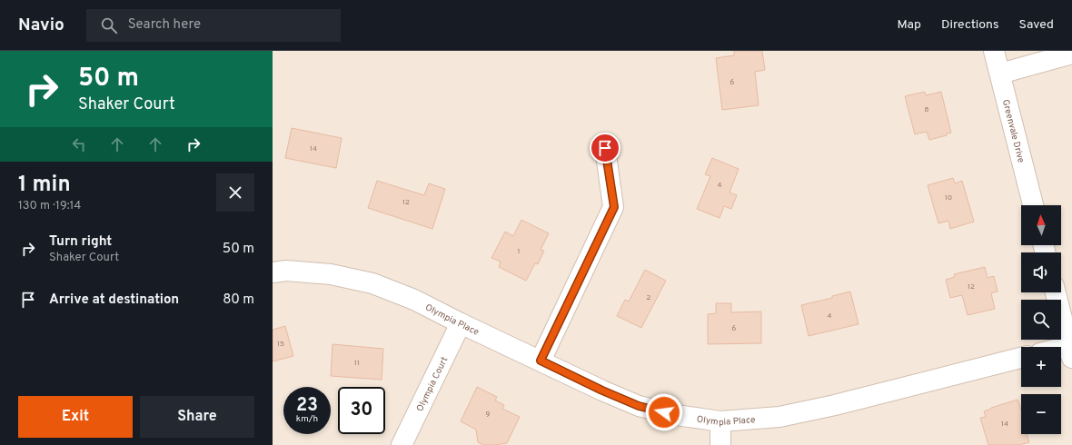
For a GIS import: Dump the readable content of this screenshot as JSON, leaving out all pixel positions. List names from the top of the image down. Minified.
{"streets":{"street":["Greenvale Drive","Olympia Place","Olympia Court"]},"crossings":[["Olympia Place","Olympia Court"]],"house_numbers":["6","8","14","4","10","12","1","12","2","4","6","15","11","9","14"],"north":"top","page":{"header":"Navio","search":"Search here","nav":["Map","Directions","Saved"],"turn":["50 m","Shaker Court"],"heading":["1 min","130 m · 19:14"],"map_buttons":["+","−"],"list":[{"name":"Turn right","note":"Shaker Court","value":"50 m"},{"name":"Arrive at destination","value":"80 m"}],"speed":"23 km/h","limit":"30","buttons":["Exit","Share"]}}
